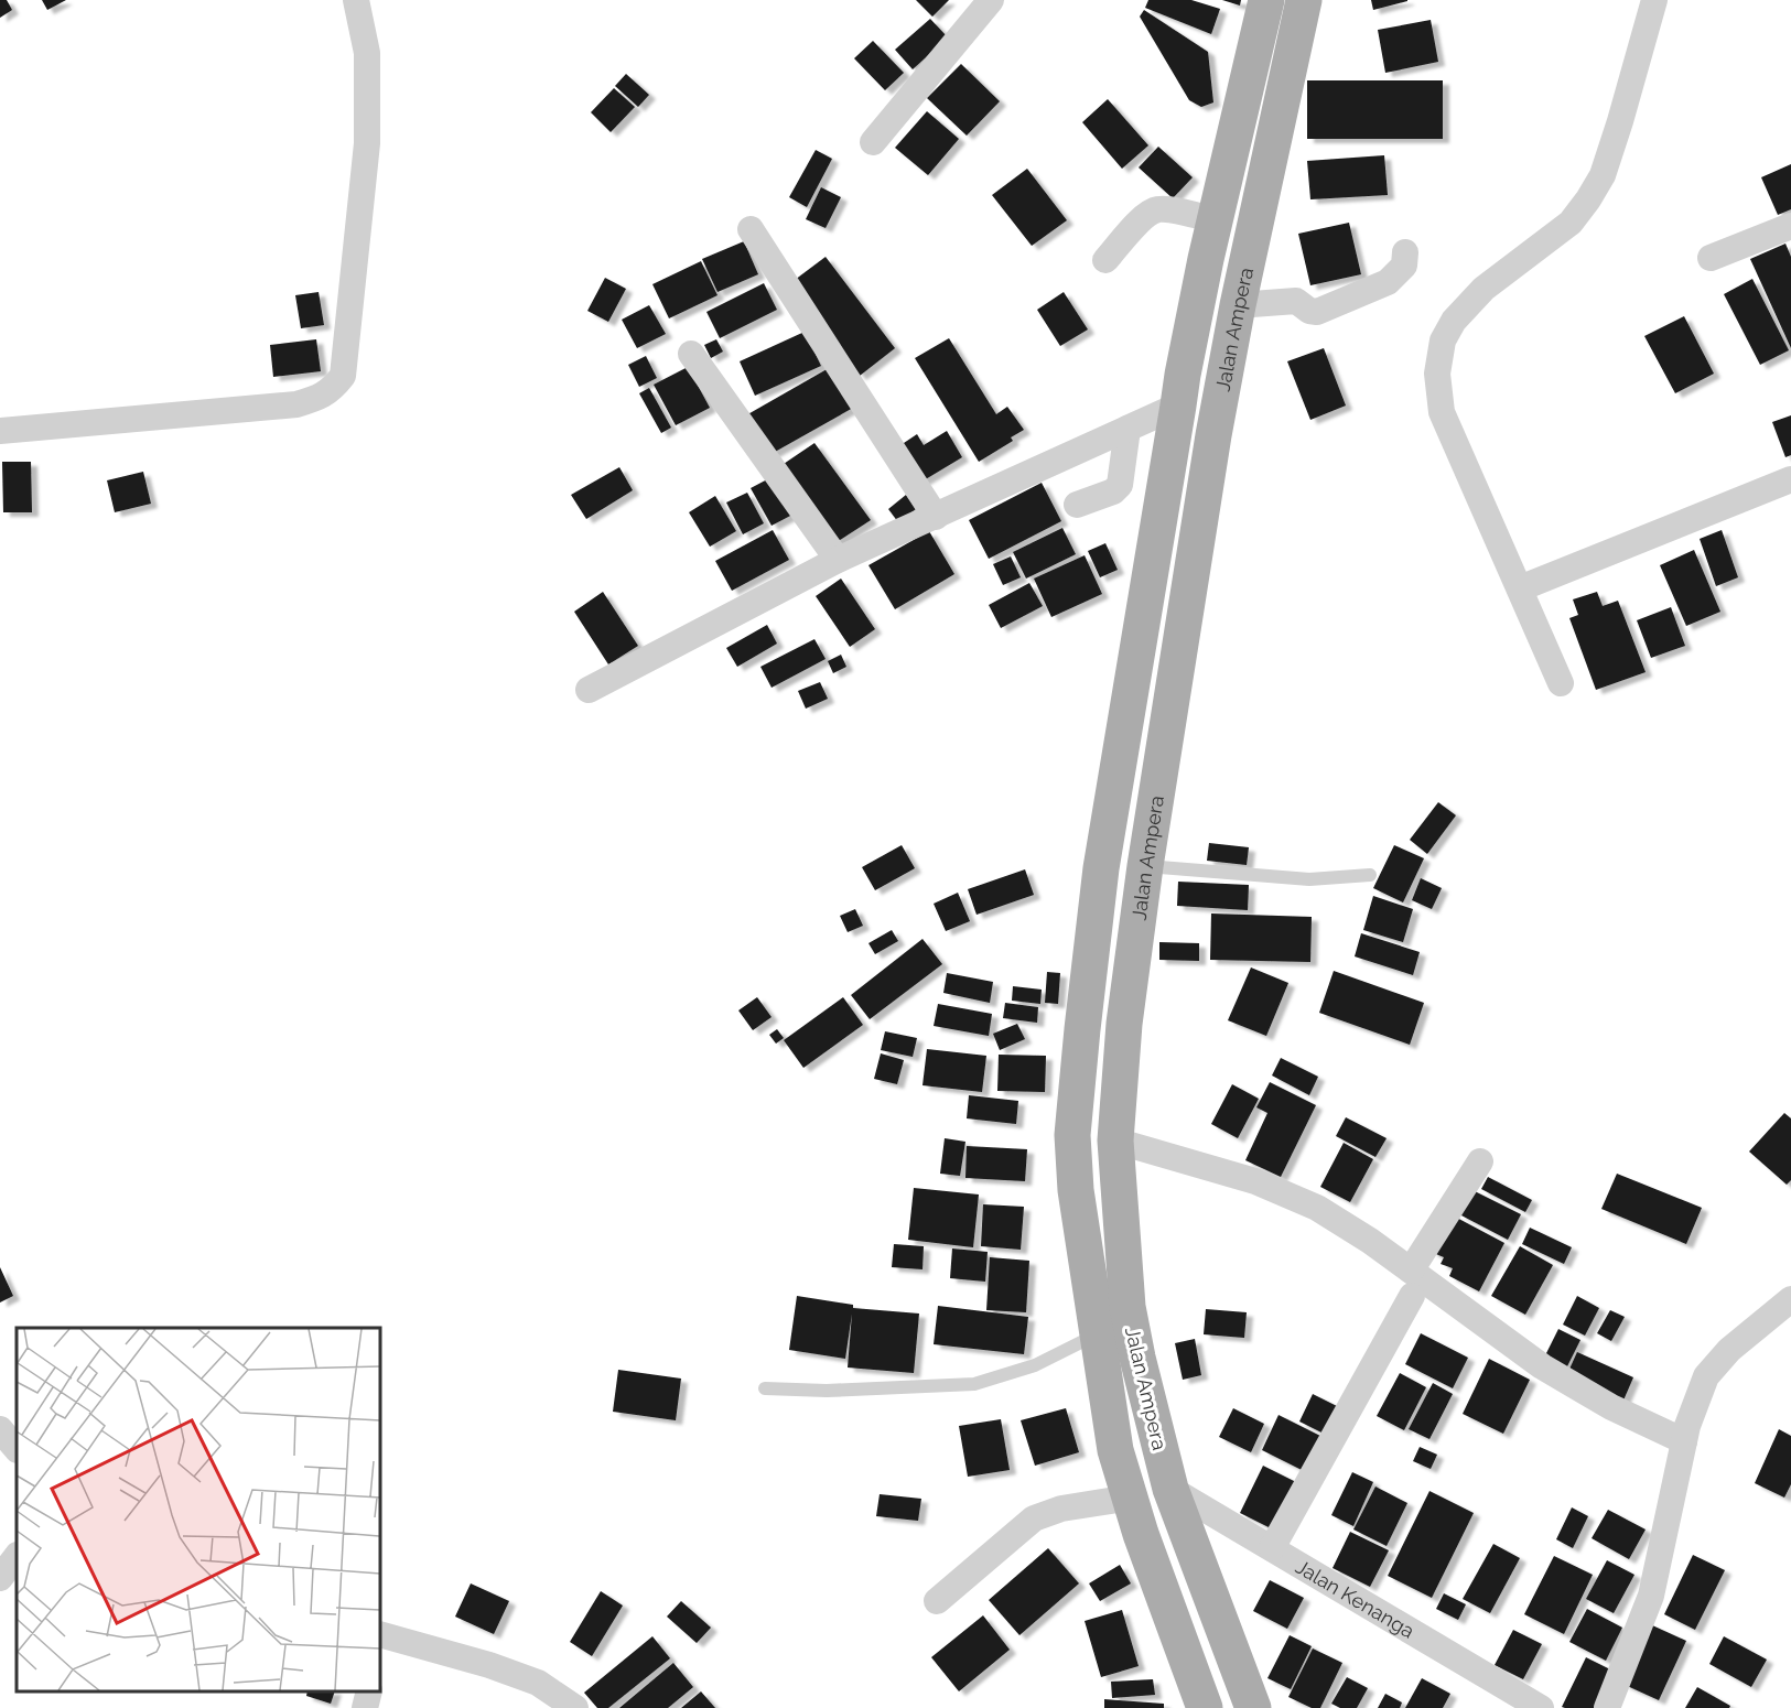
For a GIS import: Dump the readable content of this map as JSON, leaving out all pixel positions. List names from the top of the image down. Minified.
{"streets":{"main road":["Jalan Ampera"],"street":["Jalan Kenanga"]},"crossings":[["Jalan Ampera","Jalan Kenanga"]]}
